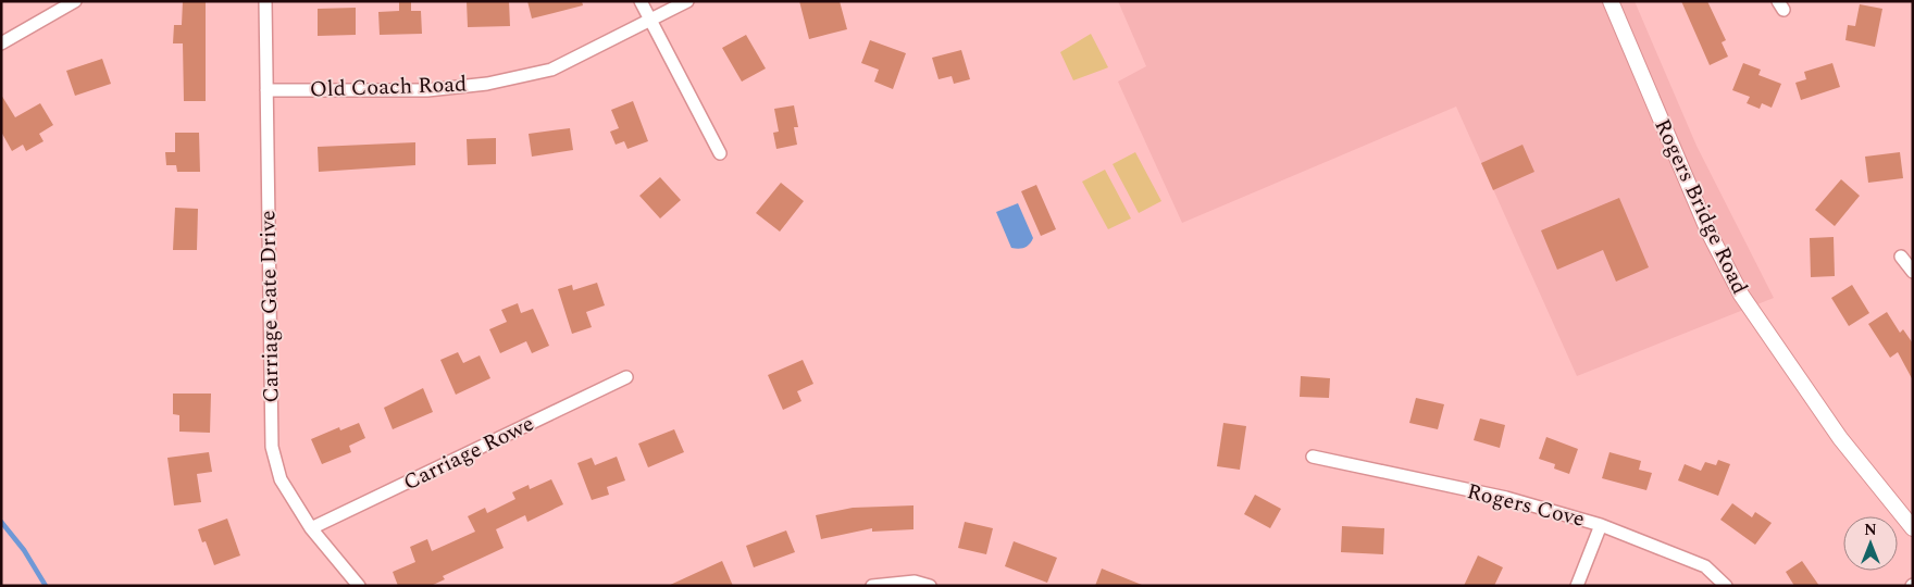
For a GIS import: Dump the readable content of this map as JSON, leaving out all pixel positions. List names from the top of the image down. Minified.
{"streets":{"street":["Old Coach Road","Rogers Bridge Road","Carriage Gate Drive","Carriage Rowe","Rogers Cove"]},"crossings":[["Old Coach Road","Carriage Gate Drive"],["Carriage Gate Drive","Carriage Rowe"]],"north":"top"}
